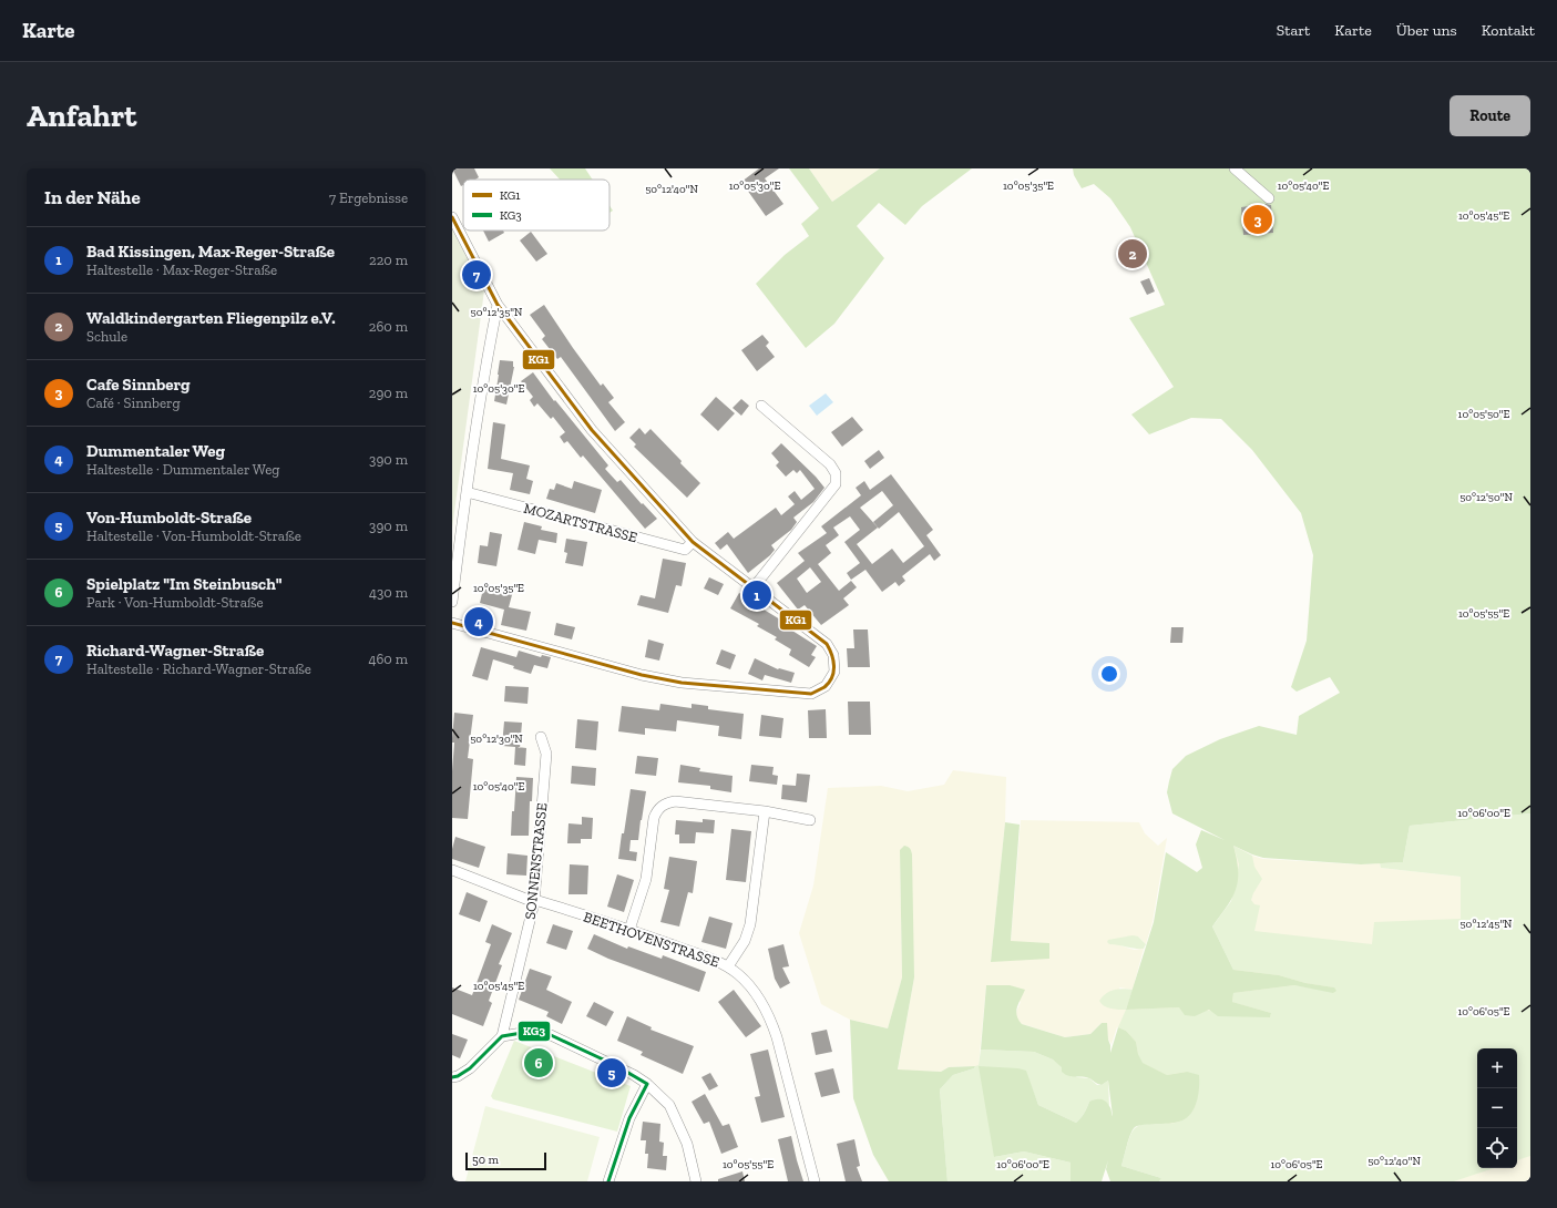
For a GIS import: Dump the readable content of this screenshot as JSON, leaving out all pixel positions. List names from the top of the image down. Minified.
{"streets":{"street":["MOZARTSTRASSE","SONNENSTRASSE","BEETHOVENSTRASSE"]},"crossings":[["SONNENSTRASSE","BEETHOVENSTRASSE"]],"lines":["transit line KG1","transit line KG3"],"legend":["KG1","KG3"],"scale_bar":"50 m","page":{"header":"Karte","nav":["Start","Karte","Über uns","Kontakt"],"buttons":"Route","title":"Anfahrt","heading":["In der Nähe","7 Ergebnisse"],"pins":["3","2","7","1","4","6","5"],"list":[{"mark":"1","name":"Bad Kissingen, Max-Reger-Straße","note":"Haltestelle · Max-Reger-Straße","value":"220 m"},{"mark":"2","name":"Waldkindergarten Fliegenpilz e.V.","note":"Schule","value":"260 m"},{"mark":"3","name":"Cafe Sinnberg","note":"Café · Sinnberg","value":"290 m"},{"mark":"4","name":"Dummentaler Weg","note":"Haltestelle · Dummentaler Weg","value":"390 m"},{"mark":"5","name":"Von-Humboldt-Straße","note":"Haltestelle · Von-Humboldt-Straße","value":"390 m"},{"mark":"6","name":"Spielplatz \"Im Steinbusch\"","note":"Park · Von-Humboldt-Straße","value":"430 m"},{"mark":"7","name":"Richard-Wagner-Straße","note":"Haltestelle · Richard-Wagner-Straße","value":"460 m"}],"map_buttons":["+","−"],"scale":"50 m"},"coordinates":["10°05'30\"E","10°05'35\"E","10°05'40\"E","50°12'40\"N","10°05'45\"E","50°12'35\"N","10°05'50\"E","50°12'50\"N","10°05'55\"E","50°12'30\"N","10°06'00\"E","50°12'45\"N","10°06'05\"E"]}
